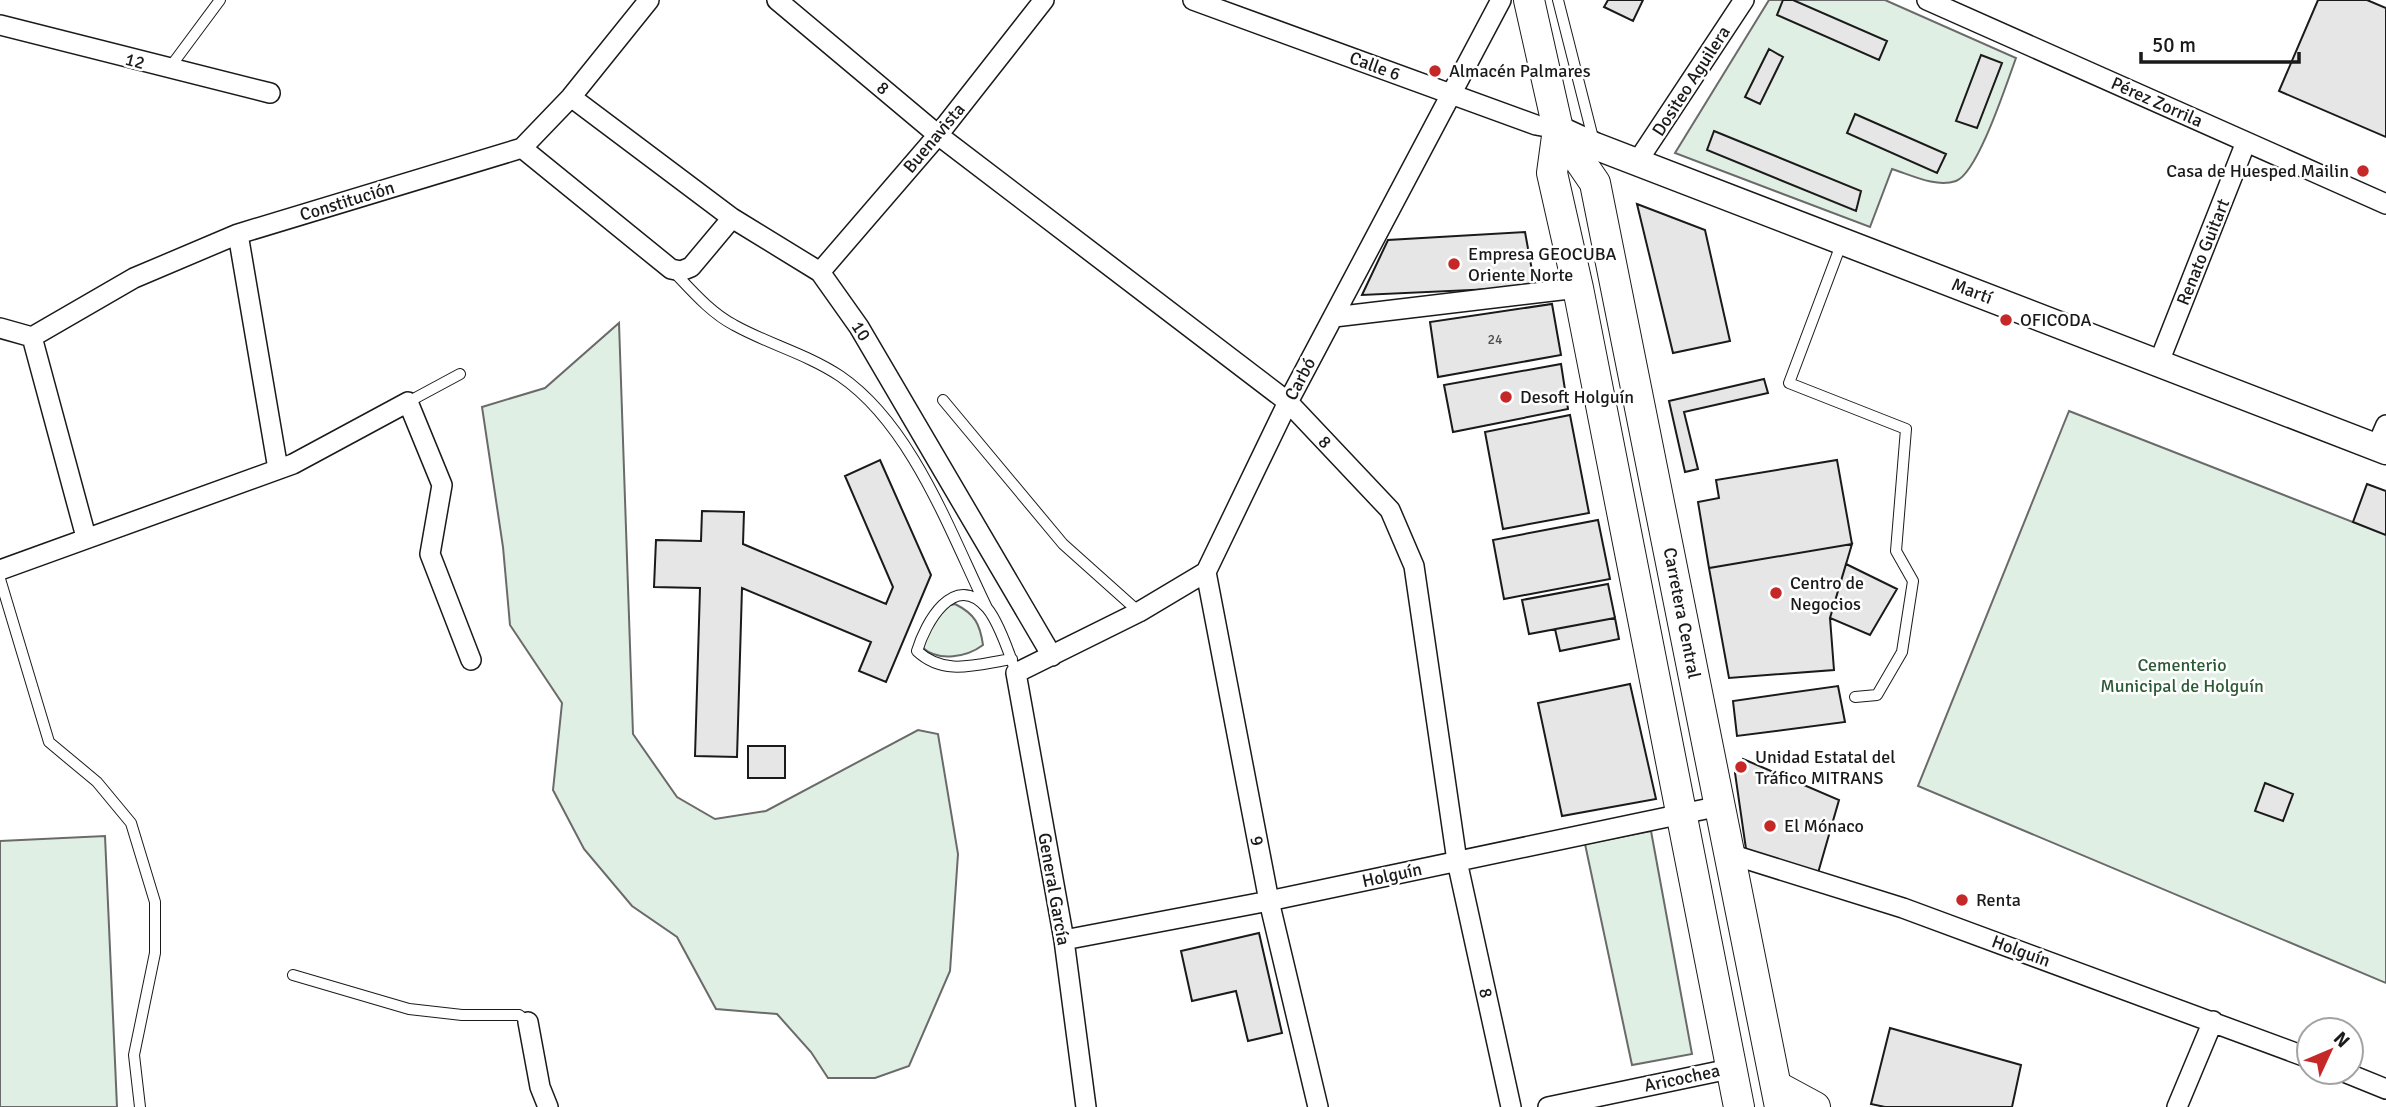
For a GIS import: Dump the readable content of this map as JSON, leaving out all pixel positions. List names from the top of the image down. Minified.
{"streets":{"main road":["Martí","Carretera Central"],"street":["12","Calle 6","Dositeo Aguilera","8","Pérez Zorrila","Buenavista","Constitución","Renato Guitart","10","Carbó","9","Holguín","General García","Aricochea"]},"crossings":[["Calle 6","Martí"],["Calle 6","Carbó"],["Calle 6","Carretera Central"],["Dositeo Aguilera","Martí"],["8","Buenavista"],["8","Carbó"],["8","Holguín"],["Pérez Zorrila","Renato Guitart"],["Buenavista","10"],["Constitución","10"],["Renato Guitart","Martí"],["Martí","Carretera Central"],["Carbó","9"],["Carretera Central","Holguín"],["Carretera Central","Aricochea"],["9","Holguín"],["Holguín","General García"]],"parks":["Cementerio Municipal de Holguín"],"places":["Almacén Palmares","Casa de Huesped Mailin","Empresa GEOCUBA Oriente Norte","OFICODA","Desoft Holguín","Centro de Negocios","Unidad Estatal del Tráfico MITRANS","El Mónaco","Renta"],"house_numbers":["24"],"scale_bar":"50 m","north":"top right"}
